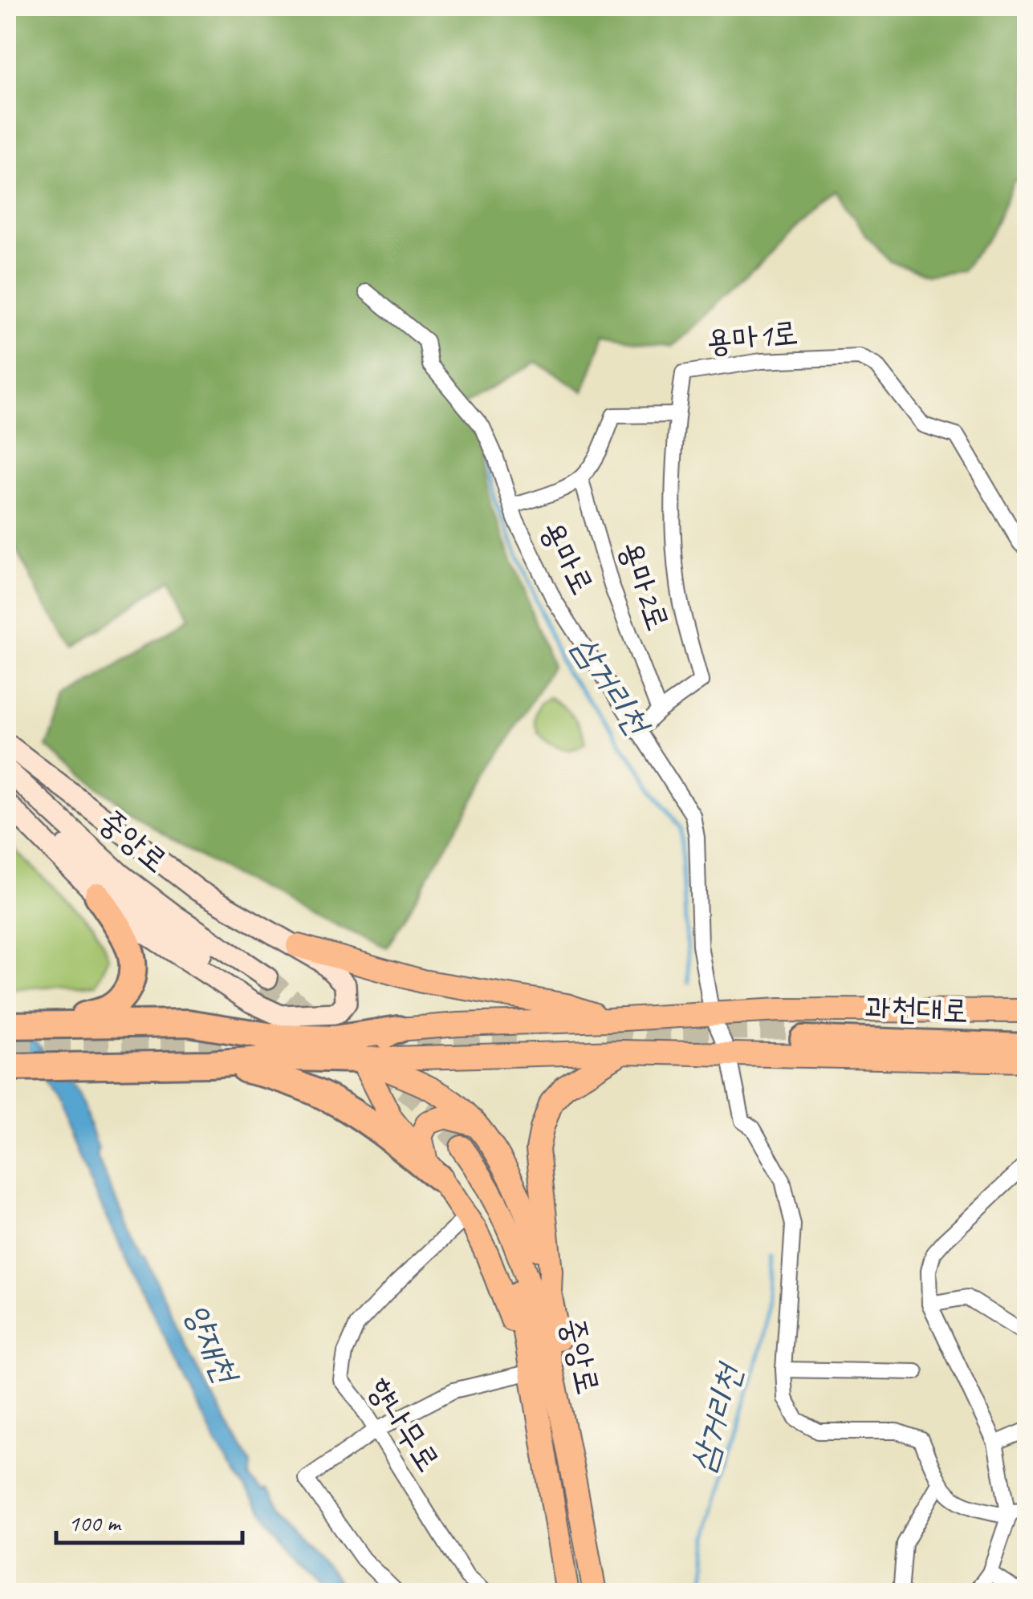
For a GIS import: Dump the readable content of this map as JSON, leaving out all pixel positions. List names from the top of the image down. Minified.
{"streets":{"highway":["과천대로"],"main road":["중앙로"],"street":["용마1로","용마로","용마2로","향나무로"]},"crossings":[["용마1로","용마로"],["용마1로","용마2로"]],"water":["삼거리천","양재천"],"scale_bar":"100 m"}
